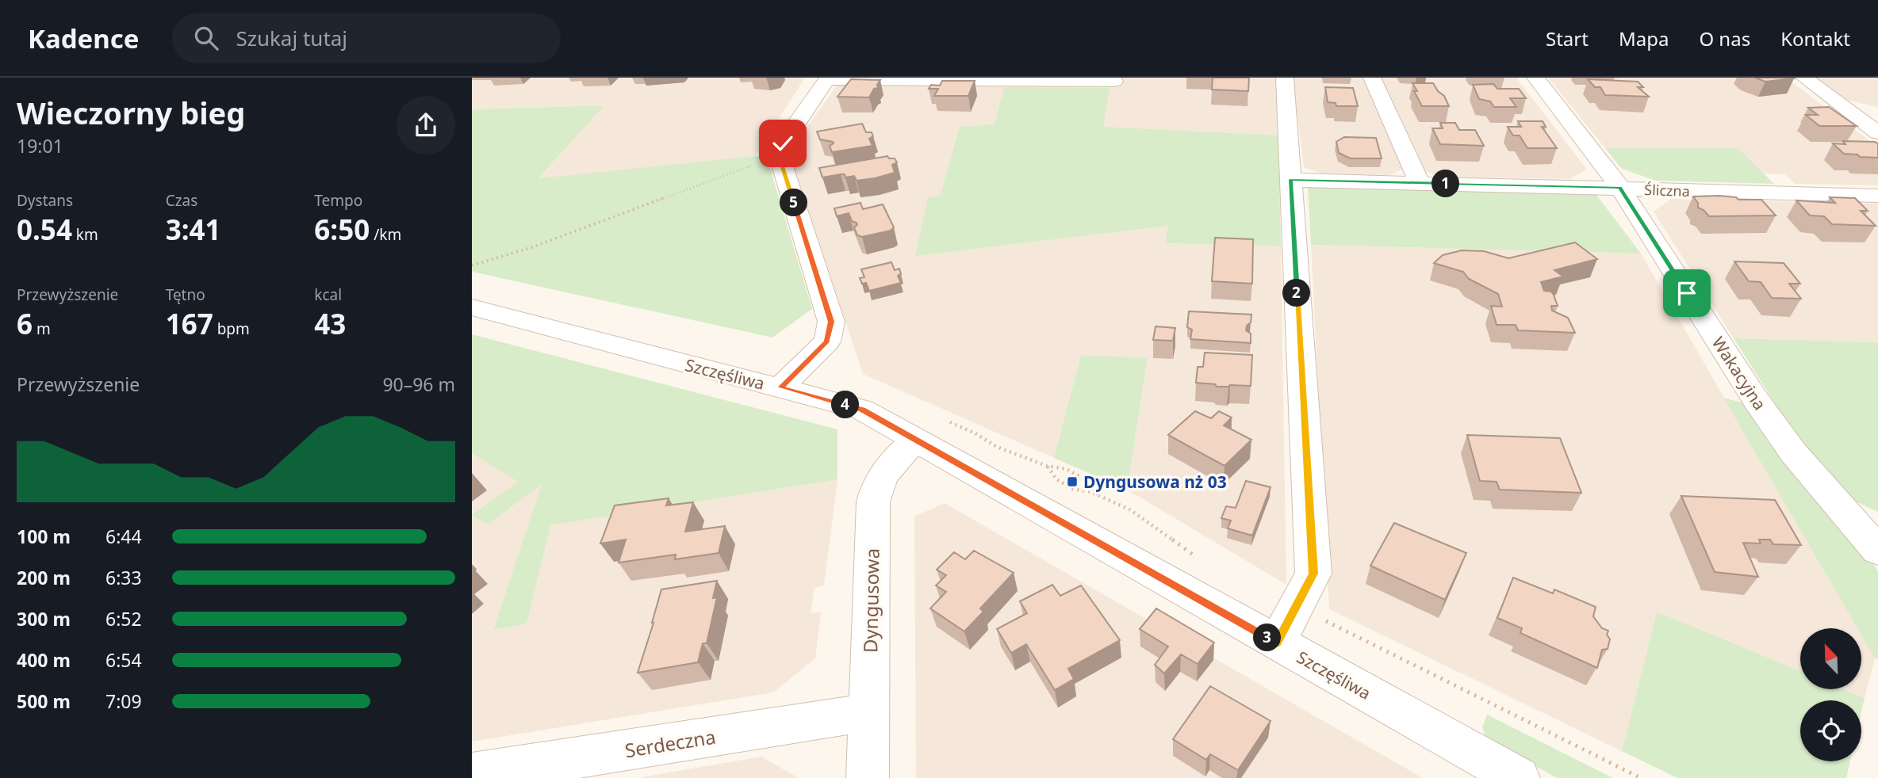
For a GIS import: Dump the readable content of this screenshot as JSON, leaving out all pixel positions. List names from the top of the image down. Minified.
{"streets":{"street":["Śliczna","Wakacyjna","Szczęśliwa","Dyngusowa","Serdeczna"]},"crossings":[["Śliczna","Wakacyjna"],["Szczęśliwa","Dyngusowa"],["Dyngusowa","Serdeczna"]],"places":{"transit":["Dyngusowa nż 03"]},"north":"top left","page":{"header":"Kadence","search":"Szukaj tutaj","nav":["Start","Mapa","O nas","Kontakt"],"heading":["Wieczorny bieg","19:01"],"pins":["1","5","2","4","3"],"stats":[["Dystans","0.54 km"],["Czas","3:41"],["Tempo","6:50 /km"],["Przewyższenie","6 m"],["Tętno","167 bpm"],["kcal","43"]],"chart":["Przewyższenie","90–96 m"],"list":[{"name":"100 m","note":"6:44"},{"name":"200 m","note":"6:33"},{"name":"300 m","note":"6:52"},{"name":"400 m","note":"6:54"},{"name":"500 m","note":"7:09"}]}}
